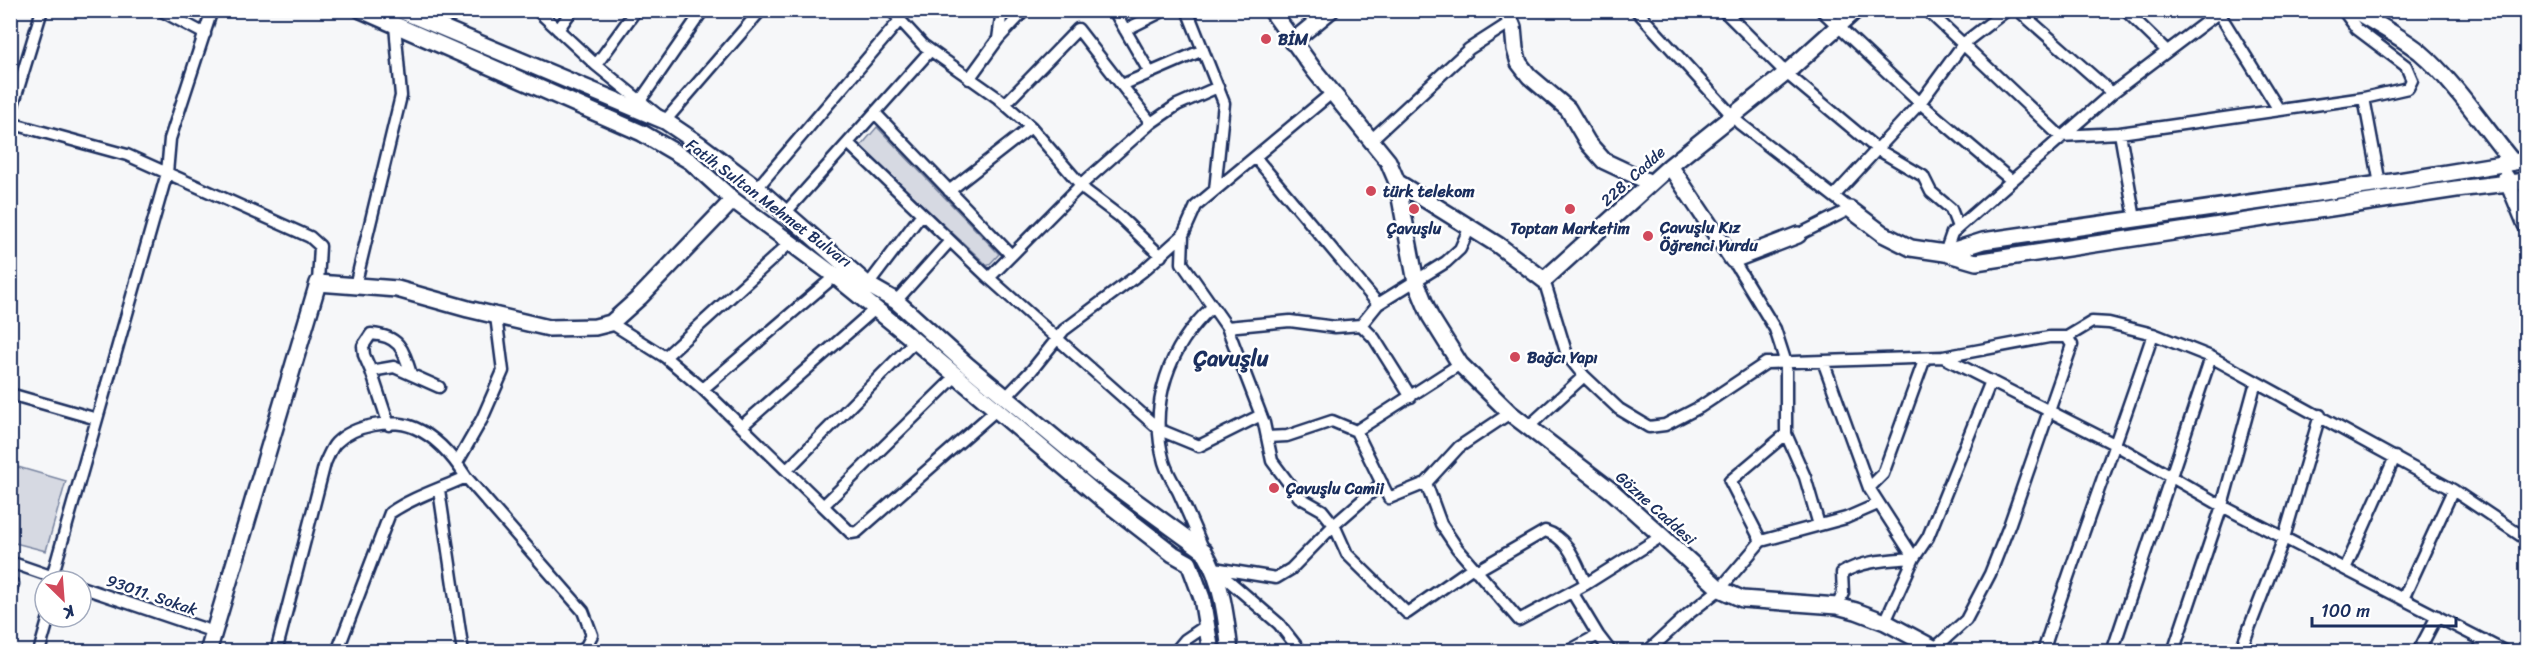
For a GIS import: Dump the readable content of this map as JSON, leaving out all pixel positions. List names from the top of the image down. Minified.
{"streets":{"street":["228. Cadde","Fatih Sultan Mehmet Bulvarı","Gözne Caddesi","93011. Sokak"]},"districts":["Çavuşlu"],"places":["BİM","türk telekom","Çavuşlu","Toptan Marketim","Çavuşlu Kız Öğrenci Yurdu","Bağcı Yapı","Çavuşlu Camii"],"scale_bar":"100 m","north":"bottom right"}
